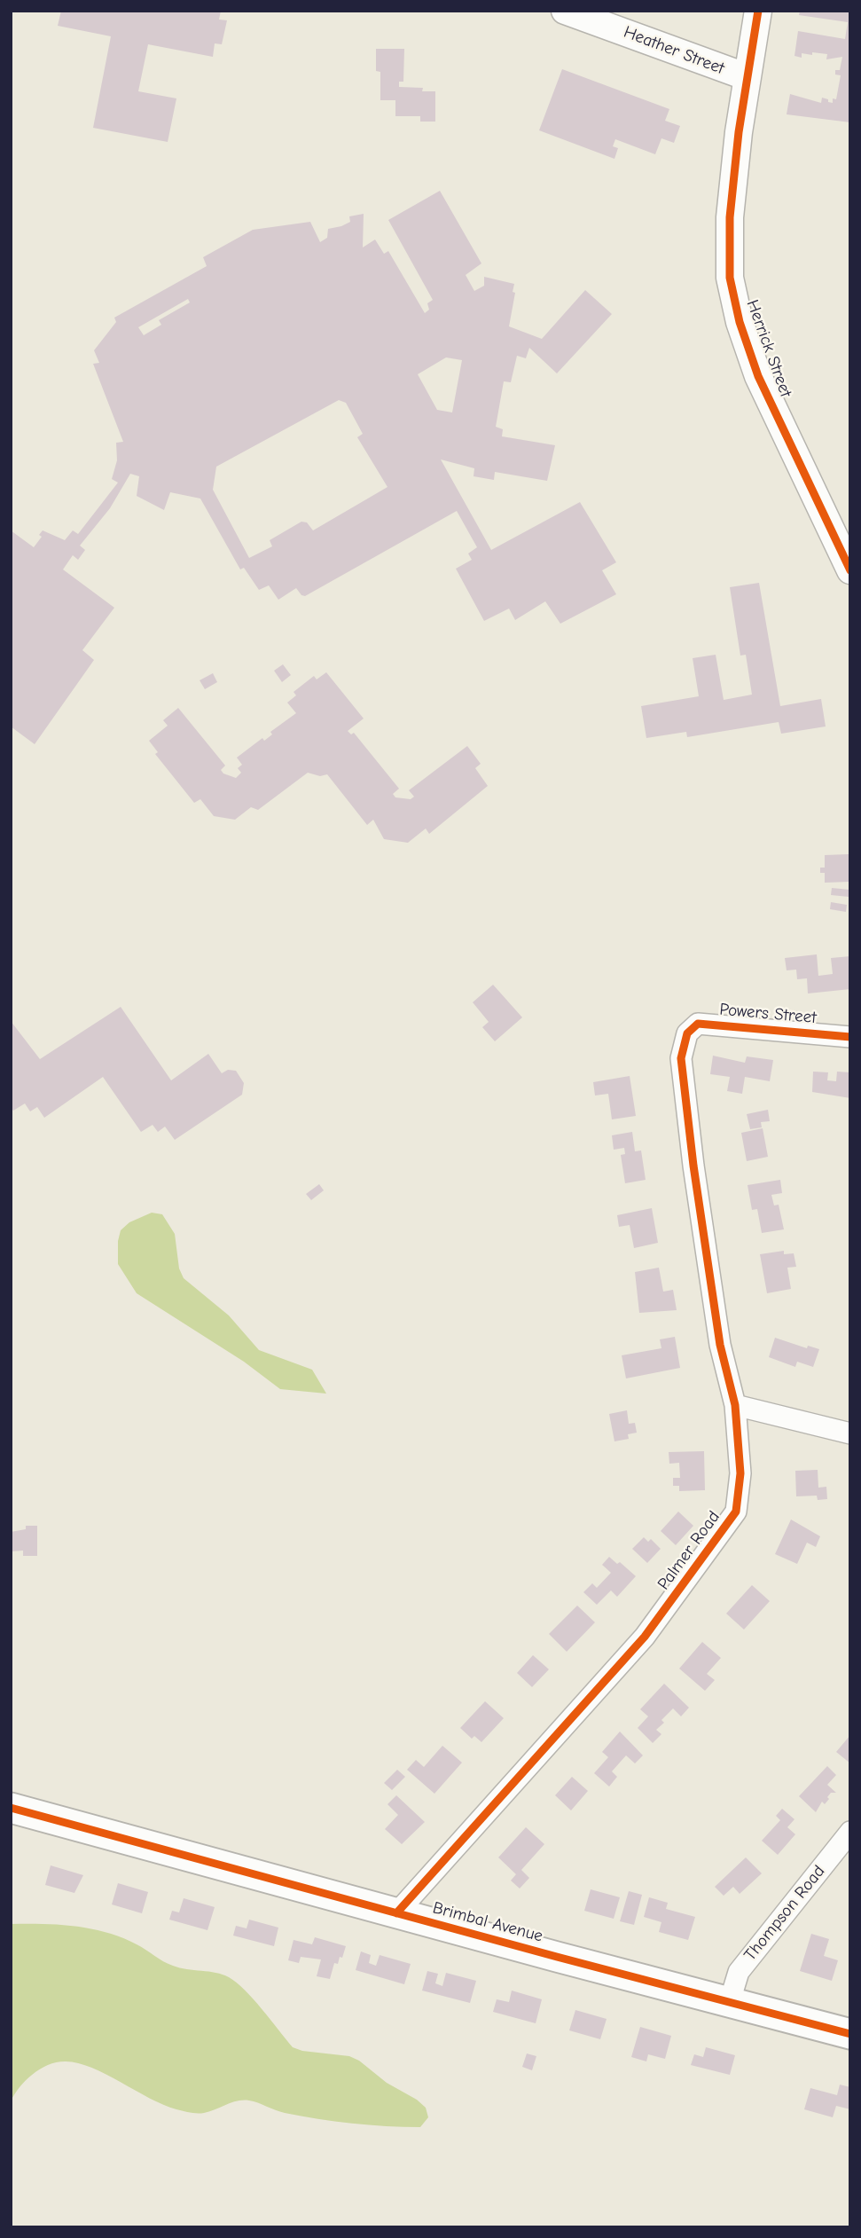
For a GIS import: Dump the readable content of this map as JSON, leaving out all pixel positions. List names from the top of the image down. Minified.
{"streets":{"main road":["Brimbal Avenue"],"street":["Heather Street","Herrick Street","Powers Street","Palmer Road","Thompson Road"]},"crossings":[["Heather Street","Herrick Street"],["Powers Street","Palmer Road"],["Palmer Road","Brimbal Avenue"],["Thompson Road","Brimbal Avenue"]]}
